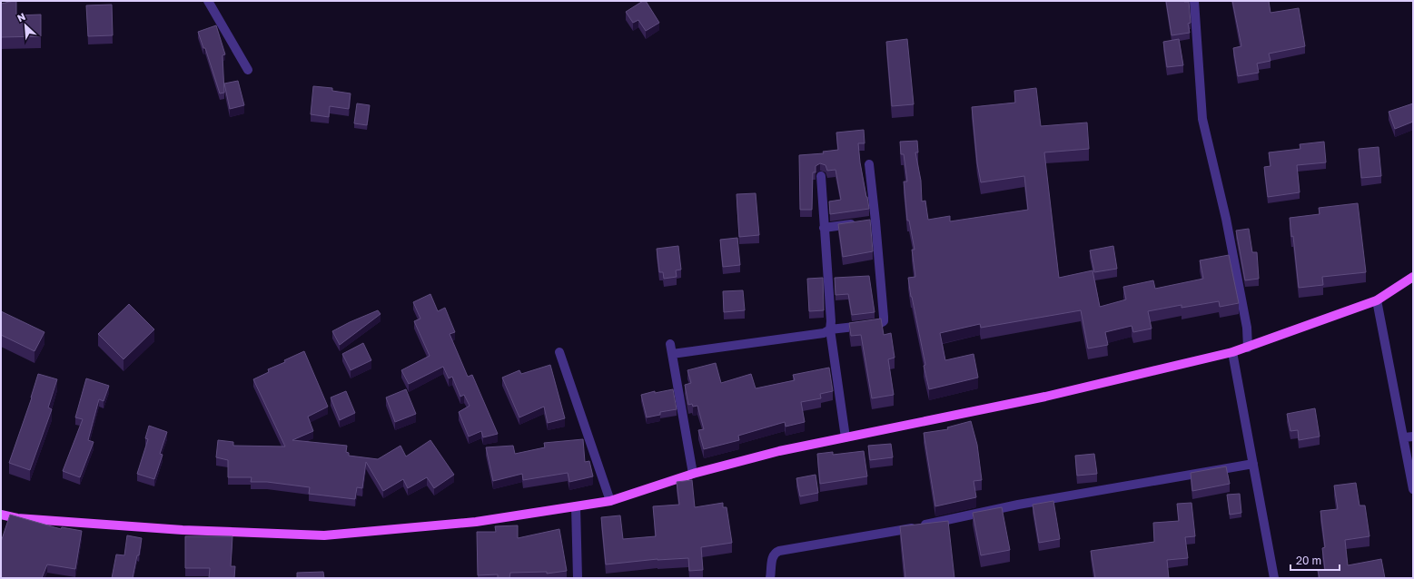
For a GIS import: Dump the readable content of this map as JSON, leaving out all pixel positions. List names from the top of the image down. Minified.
{"scale_bar":"20 m","north":"top left"}
